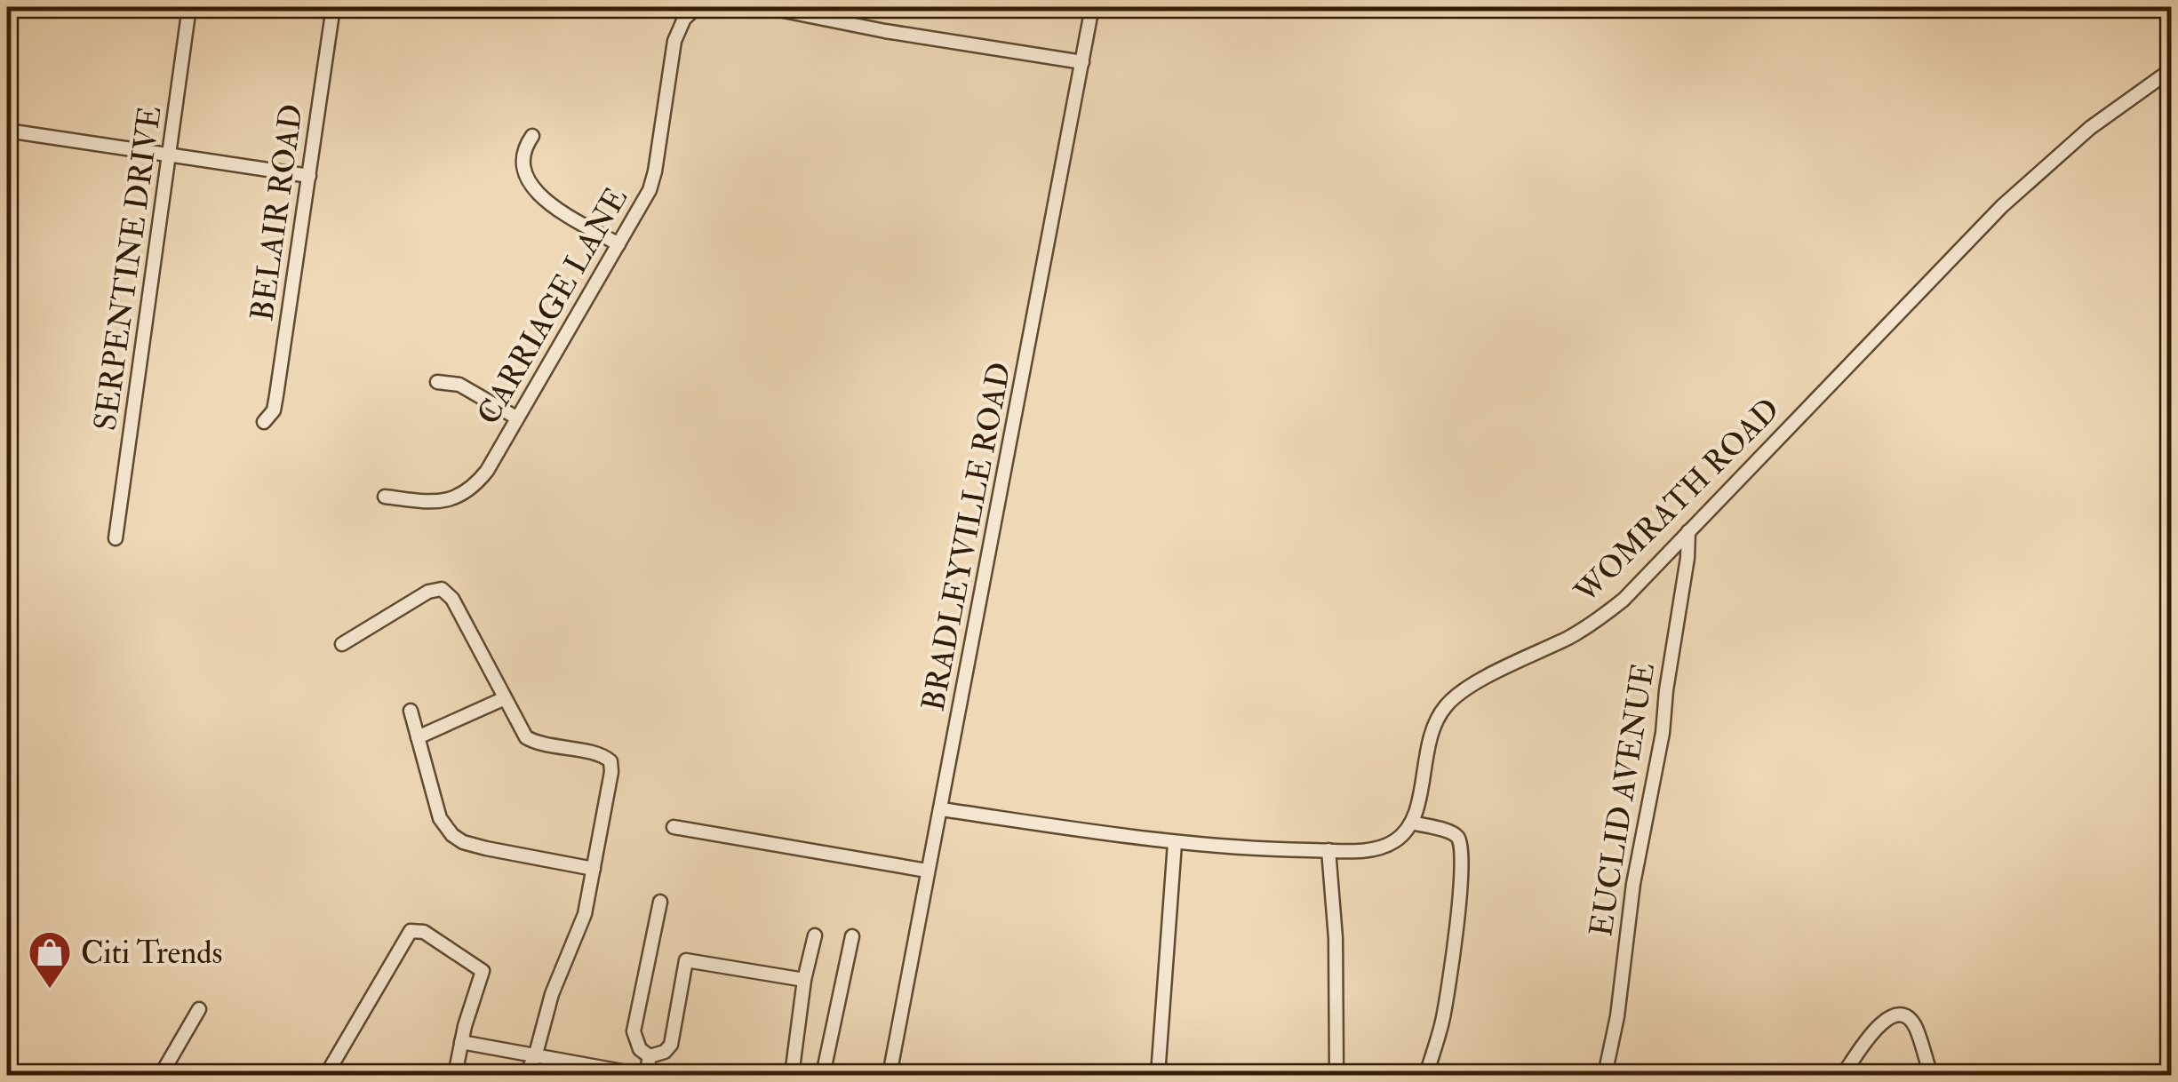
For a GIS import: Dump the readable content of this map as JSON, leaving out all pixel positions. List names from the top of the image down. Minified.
{"streets":{"street":["BELAIR ROAD","SERPENTINE DRIVE","CARRIAGE LANE","WOMRATH ROAD","BRADLEYVILLE ROAD","EUCLID AVENUE"]},"crossings":[["WOMRATH ROAD","EUCLID AVENUE"]],"places":{"shop":["Citi Trends"]}}
